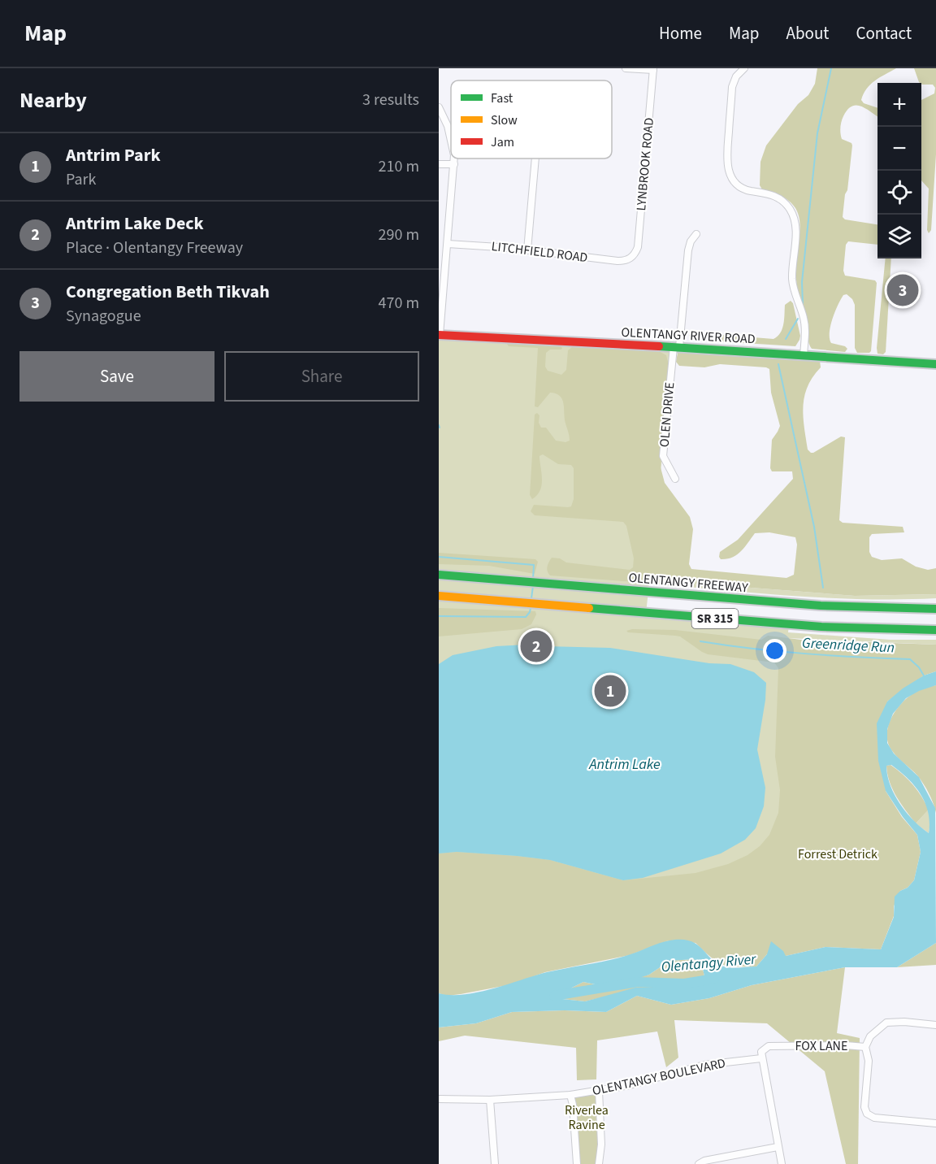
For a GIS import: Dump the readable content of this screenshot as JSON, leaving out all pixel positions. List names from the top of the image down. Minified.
{"streets":{"main road":["OLENTANGY RIVER ROAD","OLENTANGY FREEWAY","SR 315"],"street":["LYNBROOK ROAD","LITCHFIELD ROAD","OLEN DRIVE","FOX LANE","OLENTANGY BOULEVARD"]},"crossings":[["LYNBROOK ROAD","LITCHFIELD ROAD"],["OLENTANGY RIVER ROAD","OLEN DRIVE"],["FOX LANE","OLENTANGY BOULEVARD"]],"water":["Greenridge Run","Antrim Lake","Olentangy River"],"parks":["Forrest Detrick","Riverlea Ravine"],"legend":["Fast","Slow","Jam"],"page":{"header":"Map","nav":["Home","Map","About","Contact"],"heading":["Nearby","3 results"],"map_buttons":["+","−"],"list":[{"mark":"1","name":"Antrim Park","note":"Park","value":"210 m"},{"mark":"2","name":"Antrim Lake Deck","note":"Place · Olentangy Freeway","value":"290 m"},{"mark":"3","name":"Congregation Beth Tikvah","note":"Synagogue","value":"470 m"}],"pins":["3","2","1"],"buttons":["Save","Share"]}}
